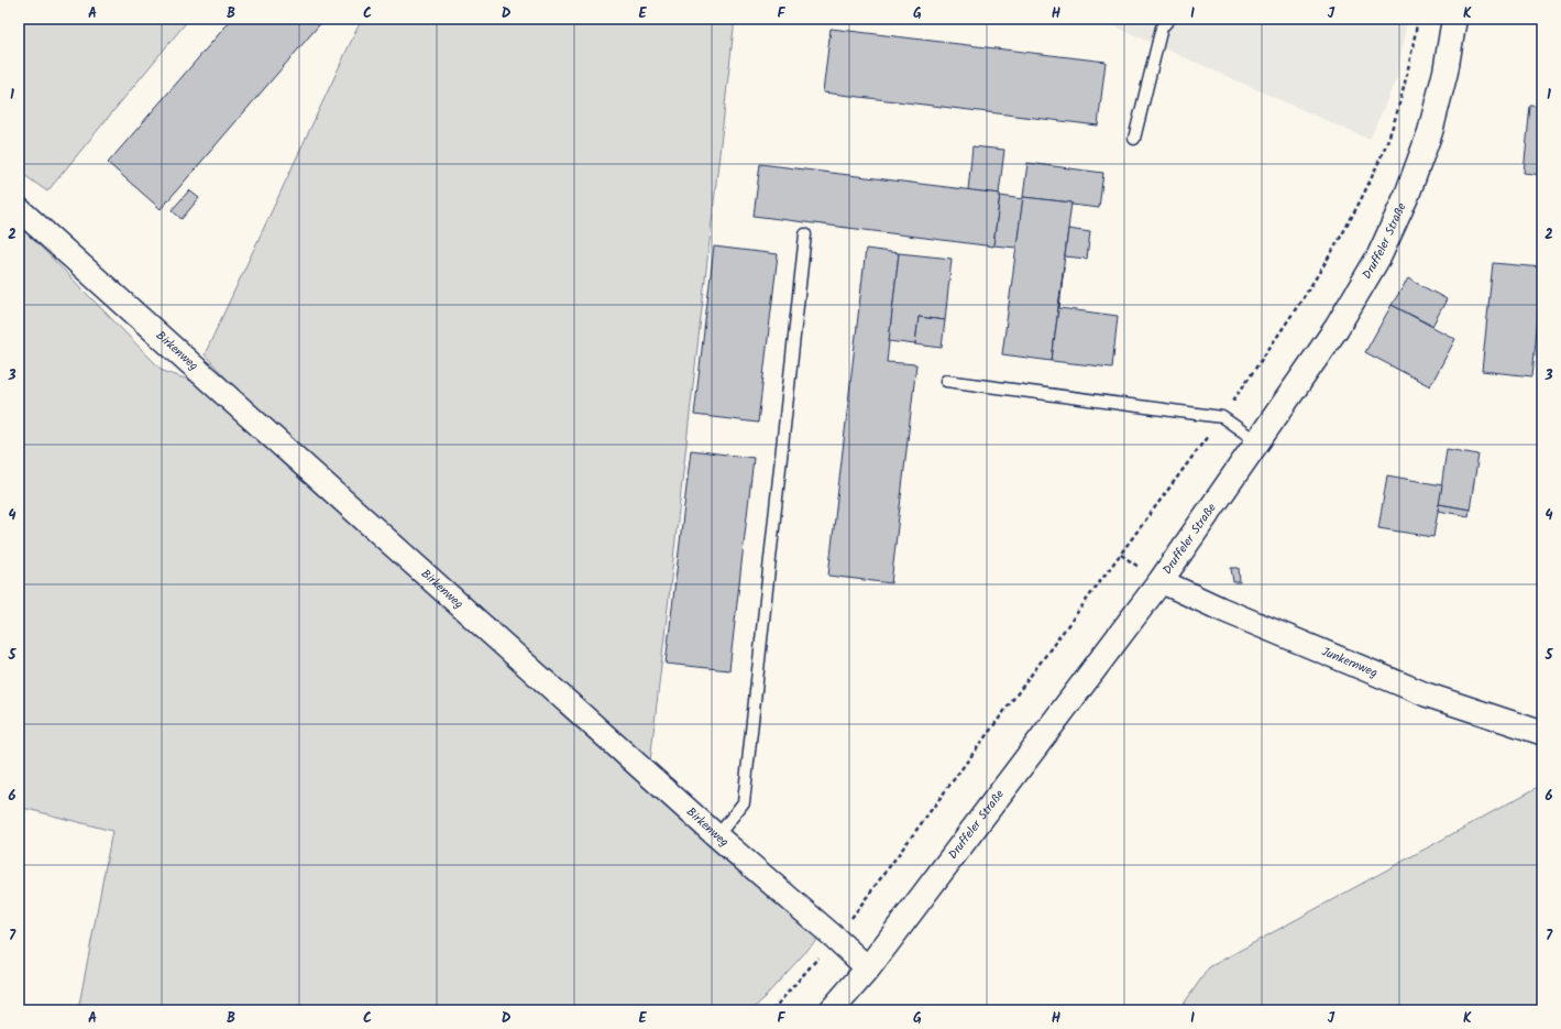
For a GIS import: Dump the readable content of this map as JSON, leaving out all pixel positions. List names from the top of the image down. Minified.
{"streets":{"street":["Druffeler Straße","Birkenweg","Junkernweg"]},"crossings":[["Druffeler Straße","Birkenweg"],["Druffeler Straße","Junkernweg"]],"grid":{"columns":["A","B","C","D","E","F","G","H","I","J","K"],"rows":["1","2","3","4","5","6","7"]}}
